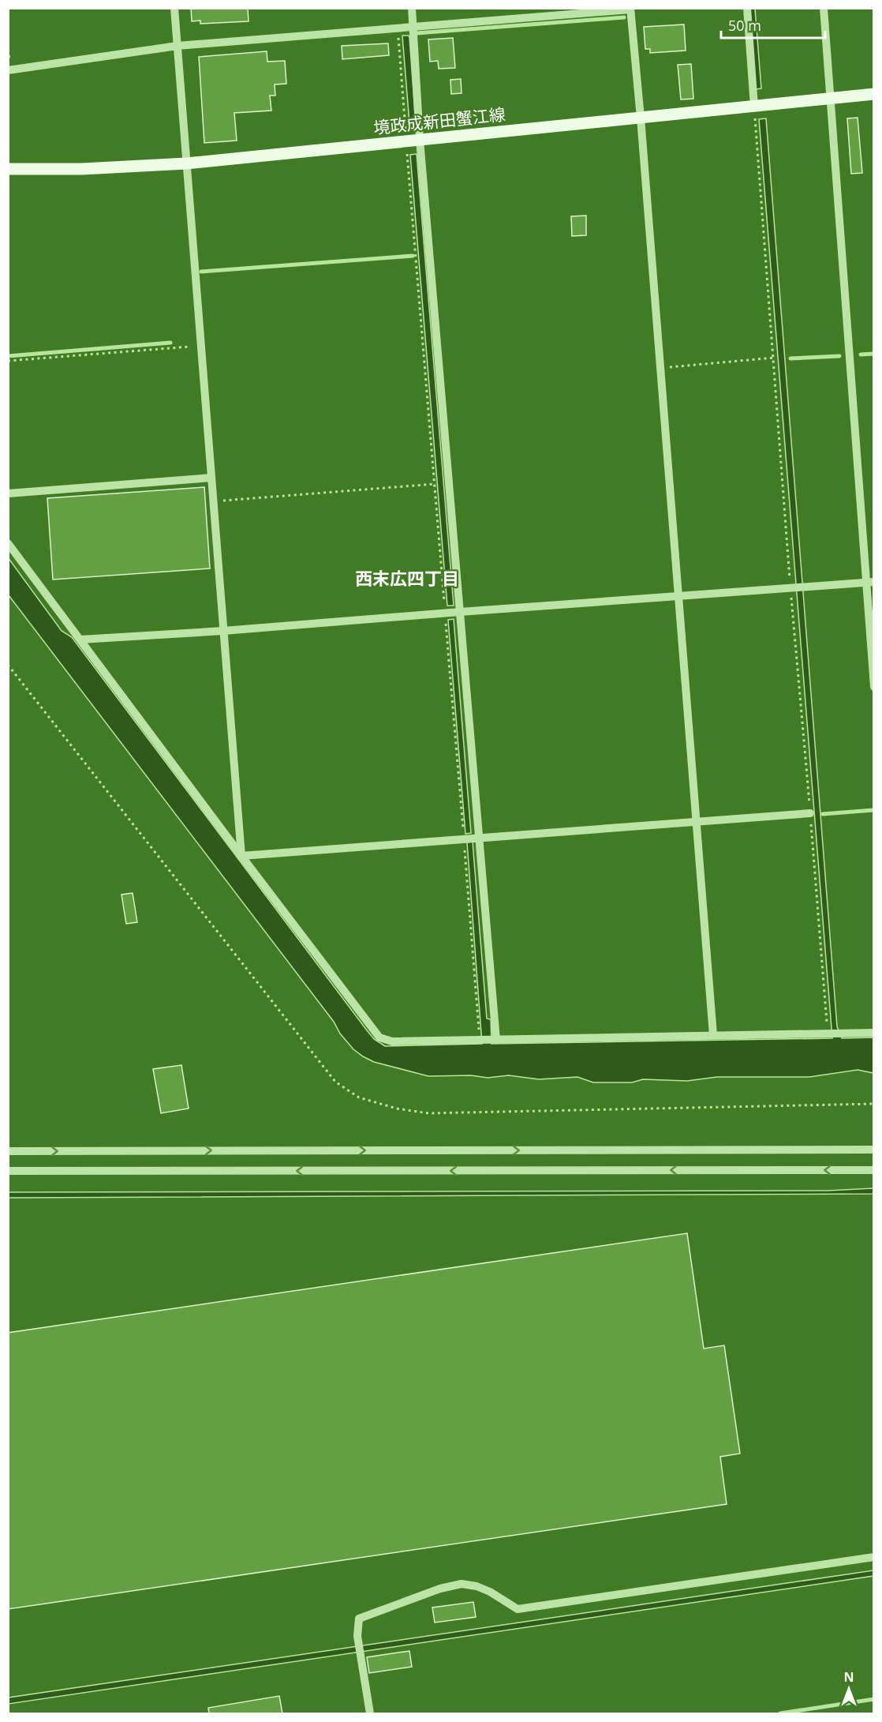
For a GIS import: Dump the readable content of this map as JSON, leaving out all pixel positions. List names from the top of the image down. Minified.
{"streets":{"main road":["境政成新田蟹江線"]},"districts":["西末広四丁目"],"scale_bar":"50 m","north":"top"}
